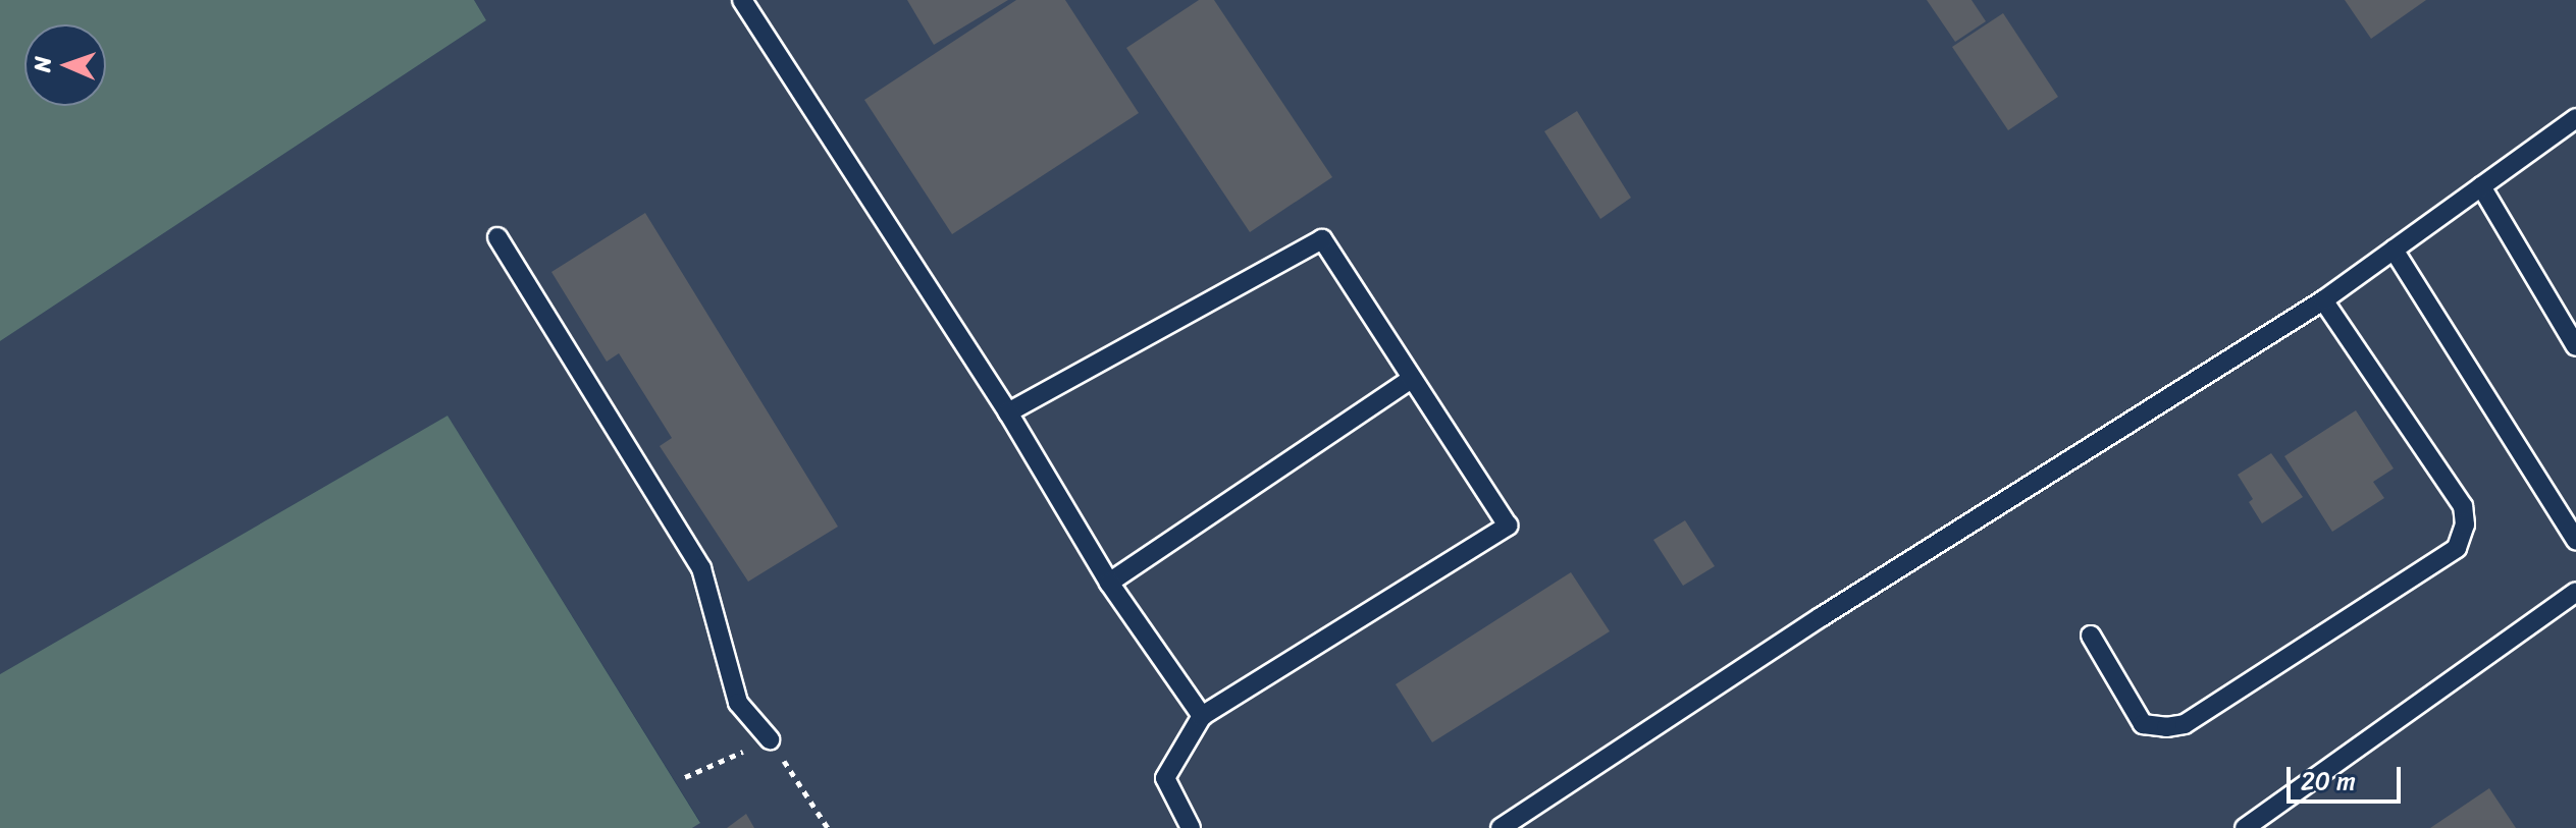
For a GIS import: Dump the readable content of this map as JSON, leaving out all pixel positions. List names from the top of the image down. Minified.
{"scale_bar":"20 m","north":"left"}
